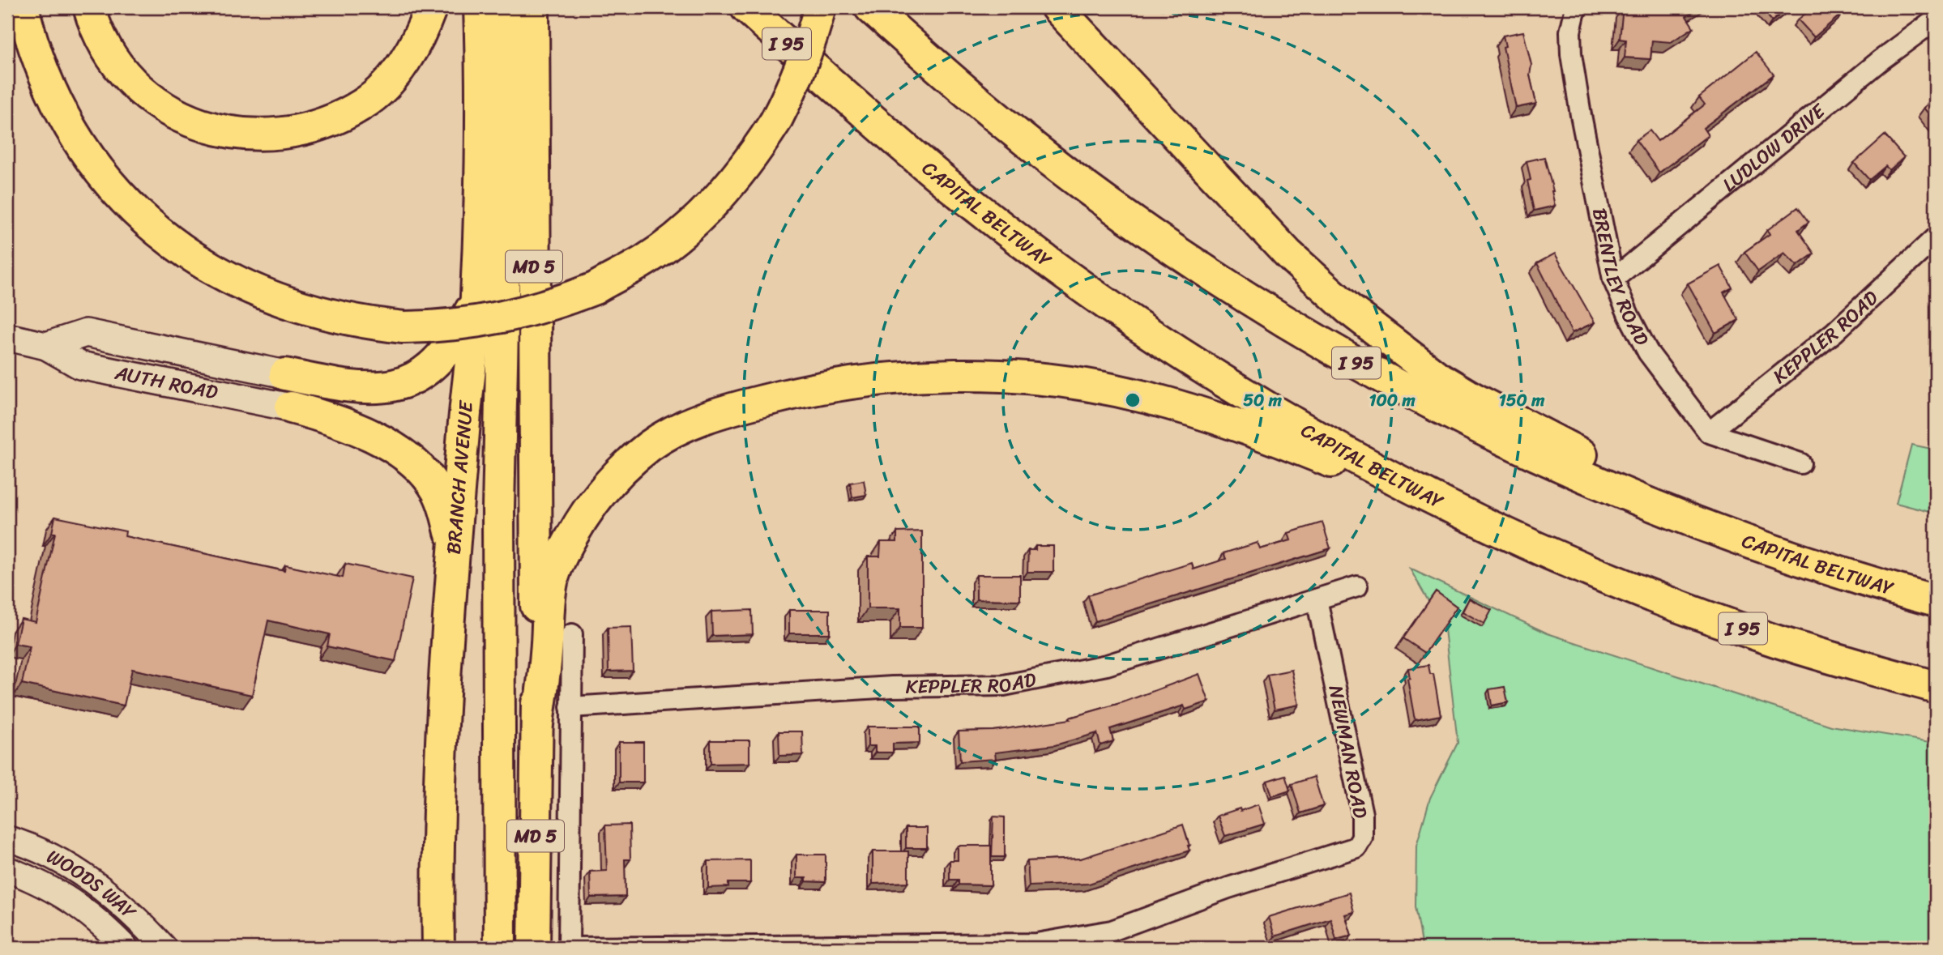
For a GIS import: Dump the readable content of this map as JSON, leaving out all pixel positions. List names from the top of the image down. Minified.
{"streets":{"highway":["I 95","CAPITAL BELTWAY","MD 5","BRANCH AVENUE"],"main road":["AUTH ROAD"],"street":["LUDLOW DRIVE","BRENTLEY ROAD","KEPPLER ROAD","NEWMAN ROAD","WOODS WAY"]},"crossings":[["LUDLOW DRIVE","BRENTLEY ROAD"],["BRENTLEY ROAD","KEPPLER ROAD"],["KEPPLER ROAD","NEWMAN ROAD"]],"rings":["50 m","100 m","150 m"]}
